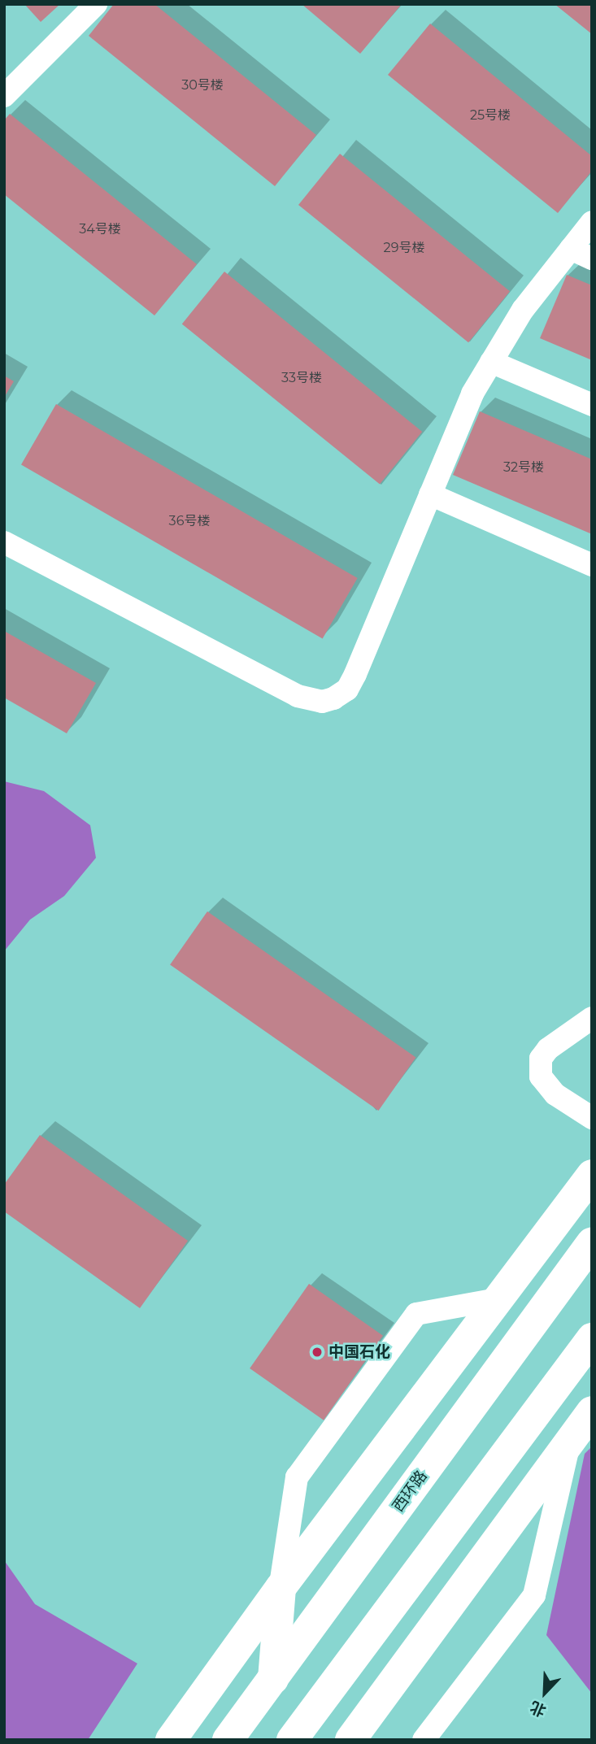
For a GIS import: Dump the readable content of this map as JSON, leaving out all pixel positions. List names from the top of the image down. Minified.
{"streets":{"main road":["西环路"]},"places":["中国石化"],"house_numbers":["30号楼","25号楼","34号楼","29号楼","33号楼","32号楼","36号楼"],"north":"bottom left"}
